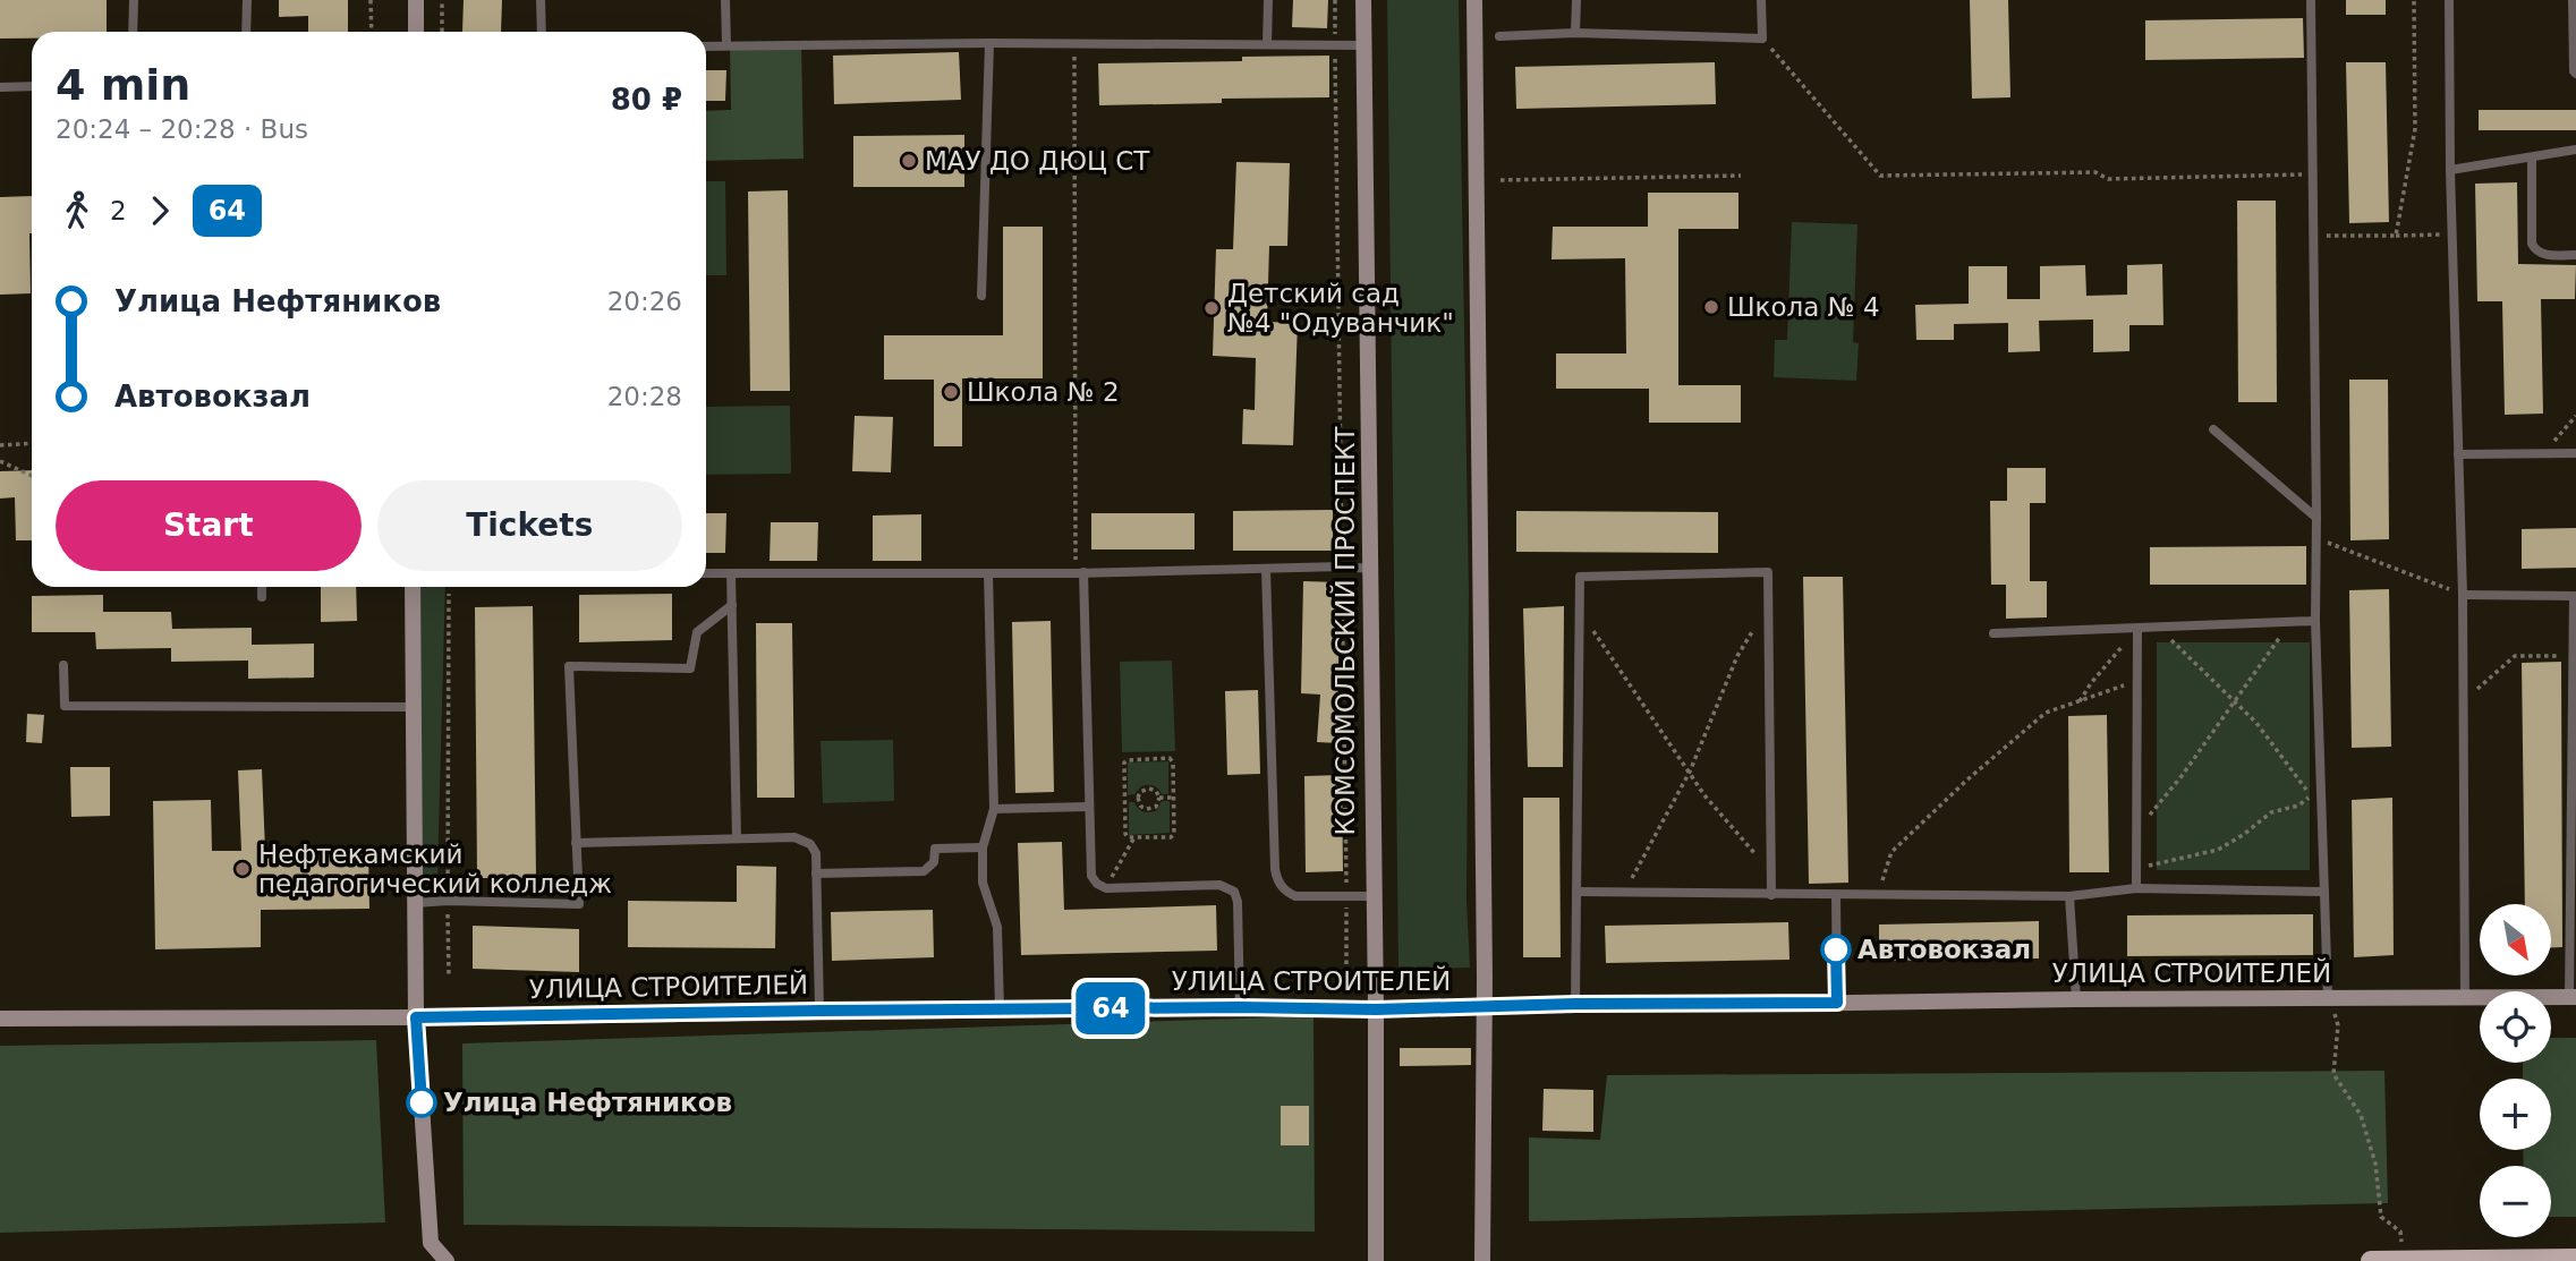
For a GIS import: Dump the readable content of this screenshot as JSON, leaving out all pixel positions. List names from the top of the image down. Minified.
{"streets":{"main road":["КОМСОМОЛЬСКИЙ ПРОСПЕКТ","УЛИЦА СТРОИТЕЛЕЙ"]},"crossings":[["КОМСОМОЛЬСКИЙ ПРОСПЕКТ","УЛИЦА СТРОИТЕЛЕЙ"]],"places":["МАУ ДО ДЮЦ СТ","Школа № 4","Детский сад №4 \"Одуванчик\"","Школа № 2","Нефтекамский педагогический колледж","Автовокзал","Улица Нефтяников"],"lines":["bus line 64"],"north":"bottom right","page":{"on_map":"64","heading":["4 min","20:24 – 20:28 · Bus","80 ₽"],"legs":["2","64"],"list":[{"name":"Улица Нефтяников","value":"20:26"},{"name":"Автовокзал","value":"20:28"}],"buttons":["Start","Tickets"],"map_buttons":["+","−"]}}
